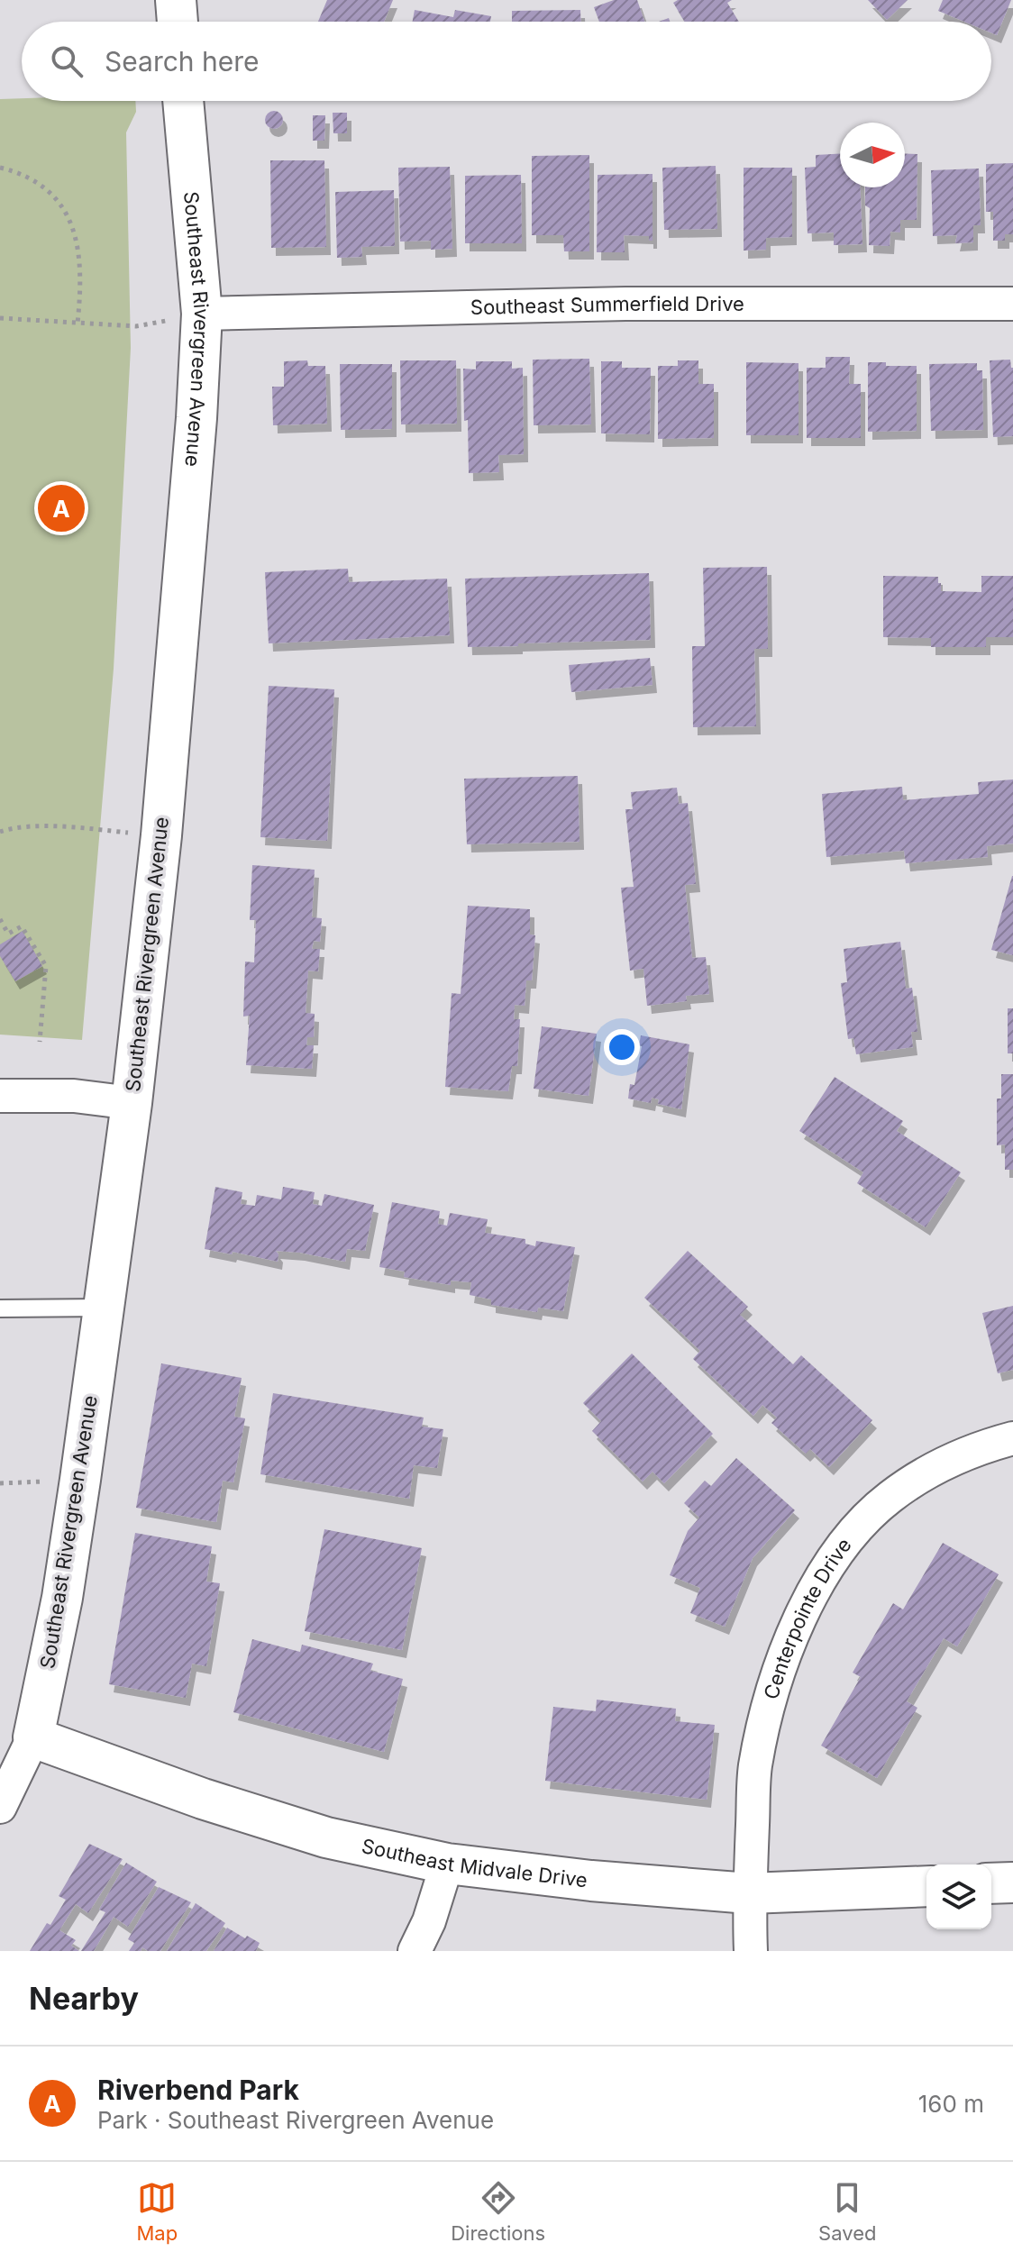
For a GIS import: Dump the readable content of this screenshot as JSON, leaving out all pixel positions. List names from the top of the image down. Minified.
{"streets":{"street":["Southeast Summerfield Drive","Southeast Rivergreen Avenue","Centerpointe Drive","Southeast Midvale Drive"]},"crossings":[["Southeast Summerfield Drive","Southeast Rivergreen Avenue"],["Southeast Rivergreen Avenue","Southeast Midvale Drive"],["Centerpointe Drive","Southeast Midvale Drive"]],"north":"right","page":{"search":"Search here","pins":"A","heading":"Nearby","list":[{"mark":"A","name":"Riverbend Park","note":"Park · Southeast Rivergreen Avenue","value":"160 m"}],"nav":["Map","Directions","Saved"]}}
